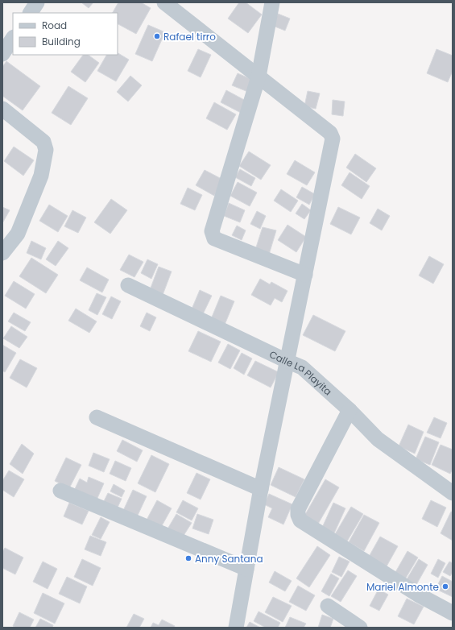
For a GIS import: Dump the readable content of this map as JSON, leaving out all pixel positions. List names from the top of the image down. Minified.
{"streets":{"street":["Calle La Playita"]},"places":["Rafael tirro","Anny Santana","Mariel Almonte"],"legend":["Road","Building"]}
